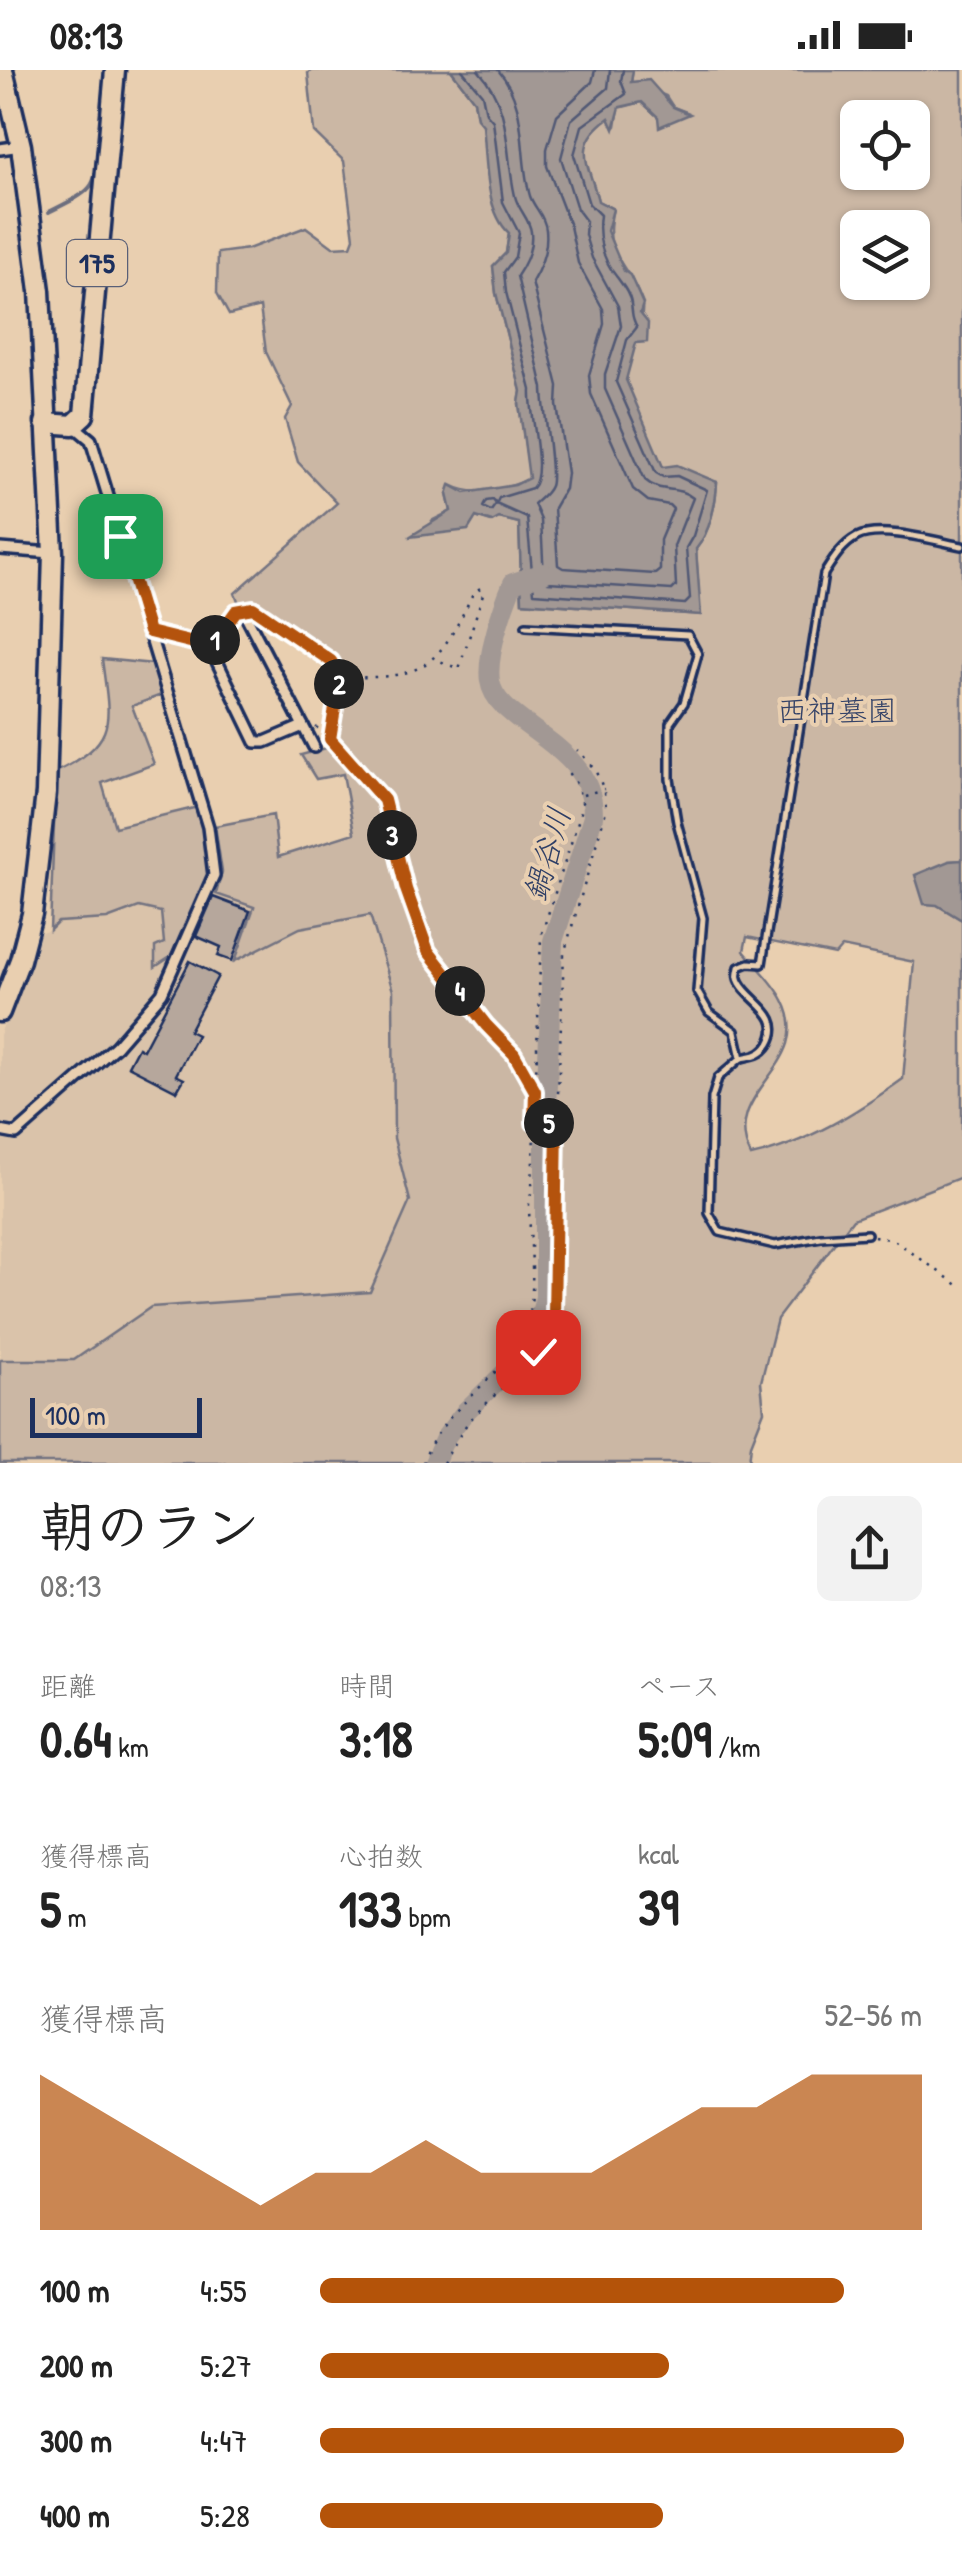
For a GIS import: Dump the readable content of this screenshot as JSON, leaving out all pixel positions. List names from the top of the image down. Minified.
{"streets":{"highway":["175"]},"water":["鍋谷川"],"parks":["西神墓園"],"scale_bar":"100 m","page":{"status":"08:13","pins":["1","2","3","4","5"],"scale":"100 m","heading":["朝のラン","08:13"],"stats":[["距離","0.64 km"],["時間","3:18"],["ペース","5:09 /km"],["獲得標高","5 m"],["心拍数","133 bpm"],["kcal","39"]],"chart":["獲得標高","52–56 m"],"list":[{"name":"100 m","note":"4:55"},{"name":"200 m","note":"5:27"},{"name":"300 m","note":"4:47"},{"name":"400 m","note":"5:28"}]}}
